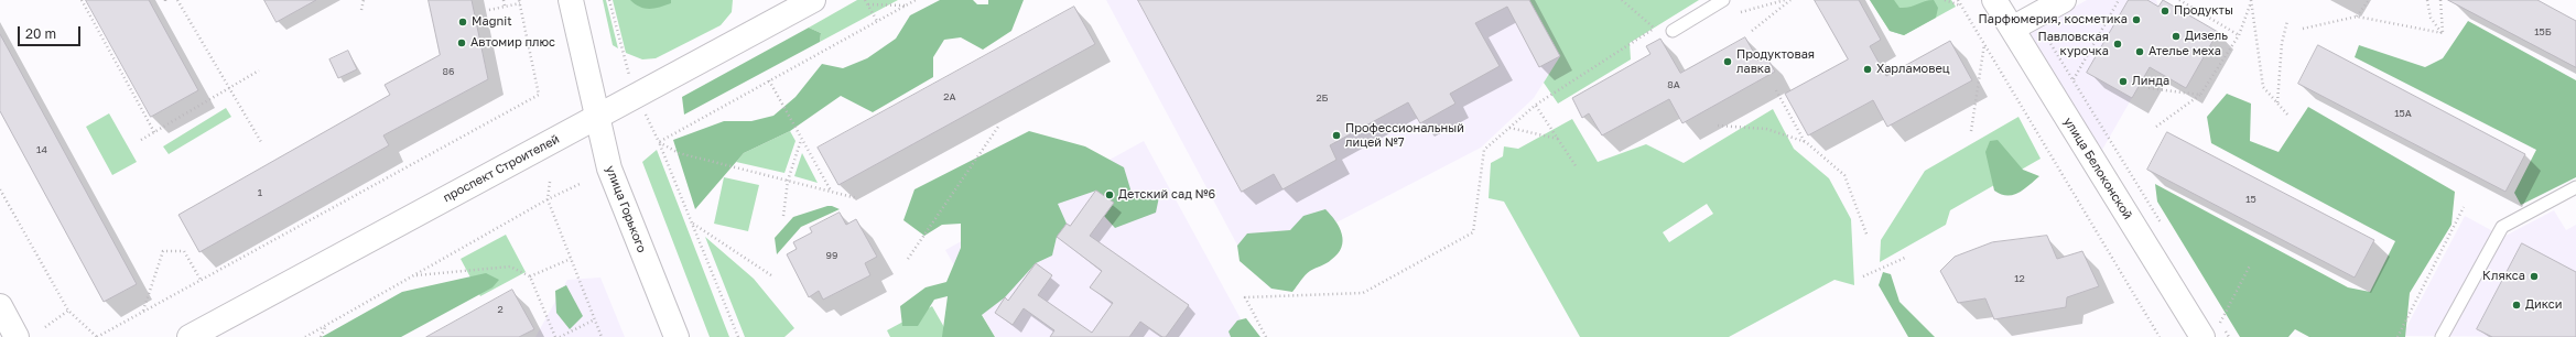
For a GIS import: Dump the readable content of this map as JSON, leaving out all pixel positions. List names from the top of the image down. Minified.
{"streets":{"main road":["проспект Строителей","улица Белоконской","улица Горького"]},"crossings":[["проспект Строителей","улица Горького"]],"places":["Продукты","Парфюмерия, косметика","Magnit","Дизель","Автомир плюс","Павловская курочка","Ателье меха","Продуктовая лавка","Харламовец","Линда","Профессиональный лицей №7","Детский сад №6","Клякса","Дикси"],"house_numbers":["15Б","86","8А","2А","2Б","15А","14","1","15","99","12","2"],"scale_bar":"20 m"}
